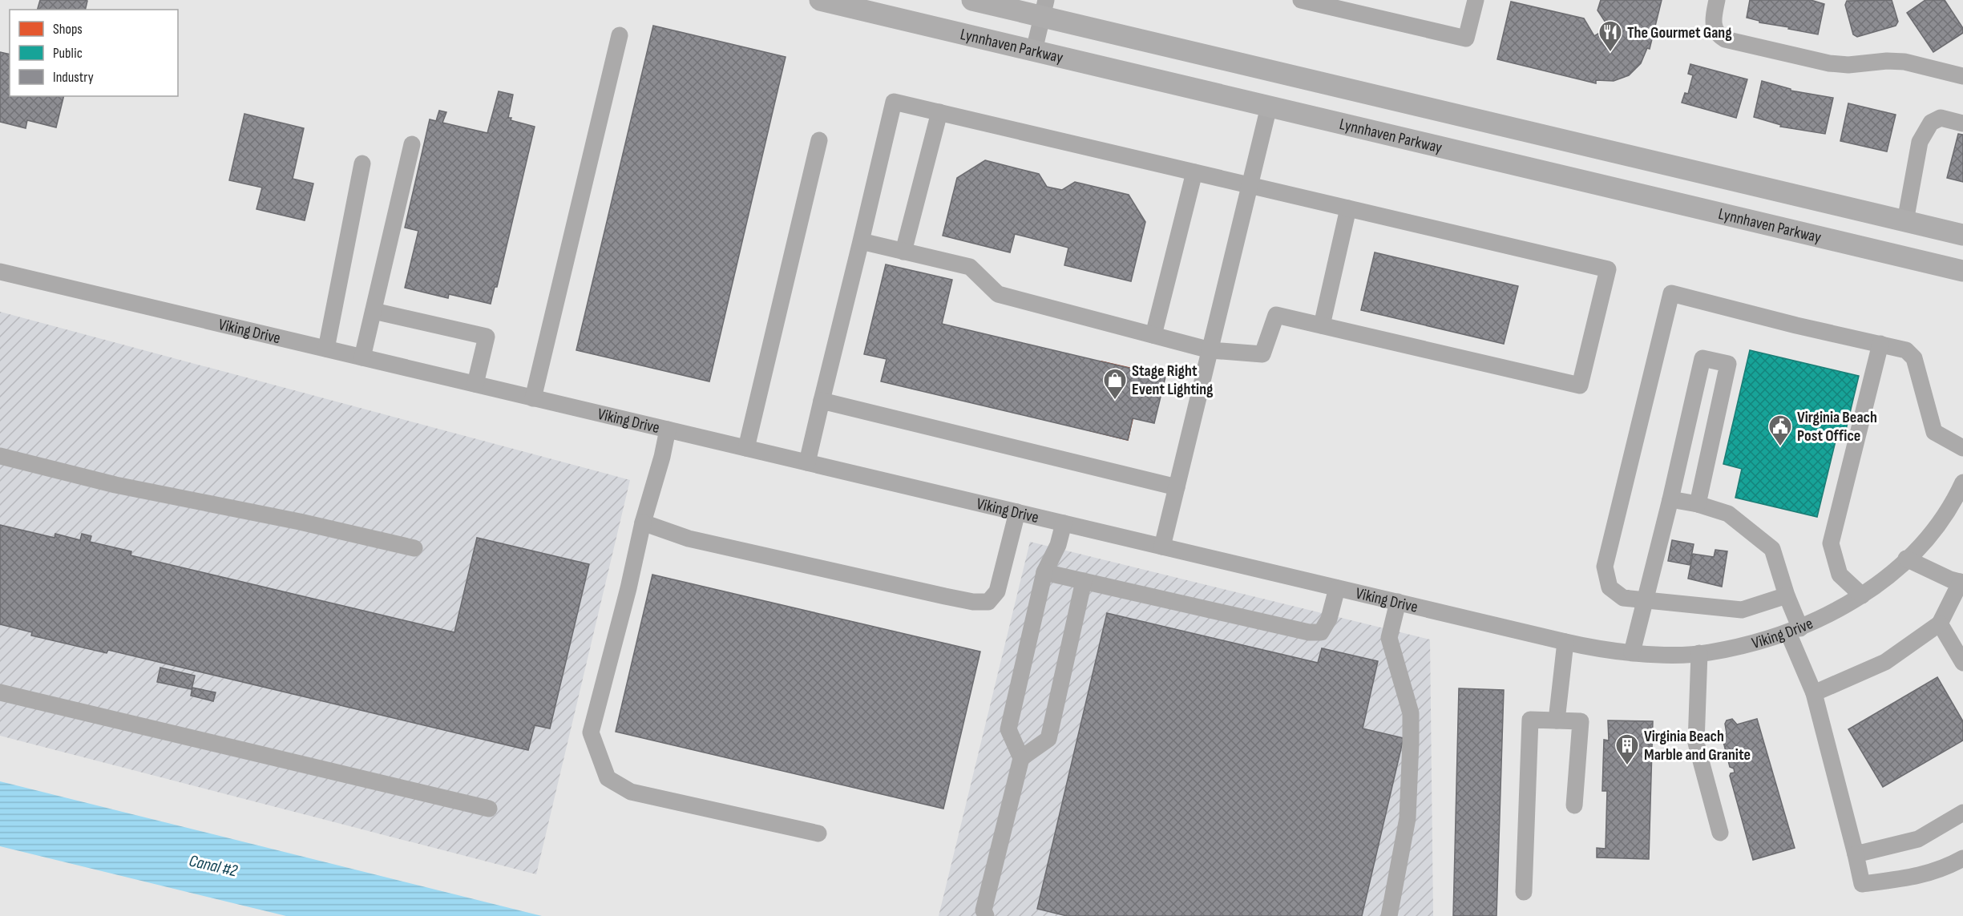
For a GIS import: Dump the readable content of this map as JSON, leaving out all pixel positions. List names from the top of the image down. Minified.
{"streets":{"main road":["Lynnhaven Parkway"],"street":["Viking Drive"]},"water":["Canal #2"],"places":{"restaurant":["The Gourmet Gang"],"shop":["Stage Right Event Lighting"],"public building":["Virginia Beach Post Office"],"building":["Virginia Beach Marble and Granite"]},"legend":["Shops","Public","Industry"]}
